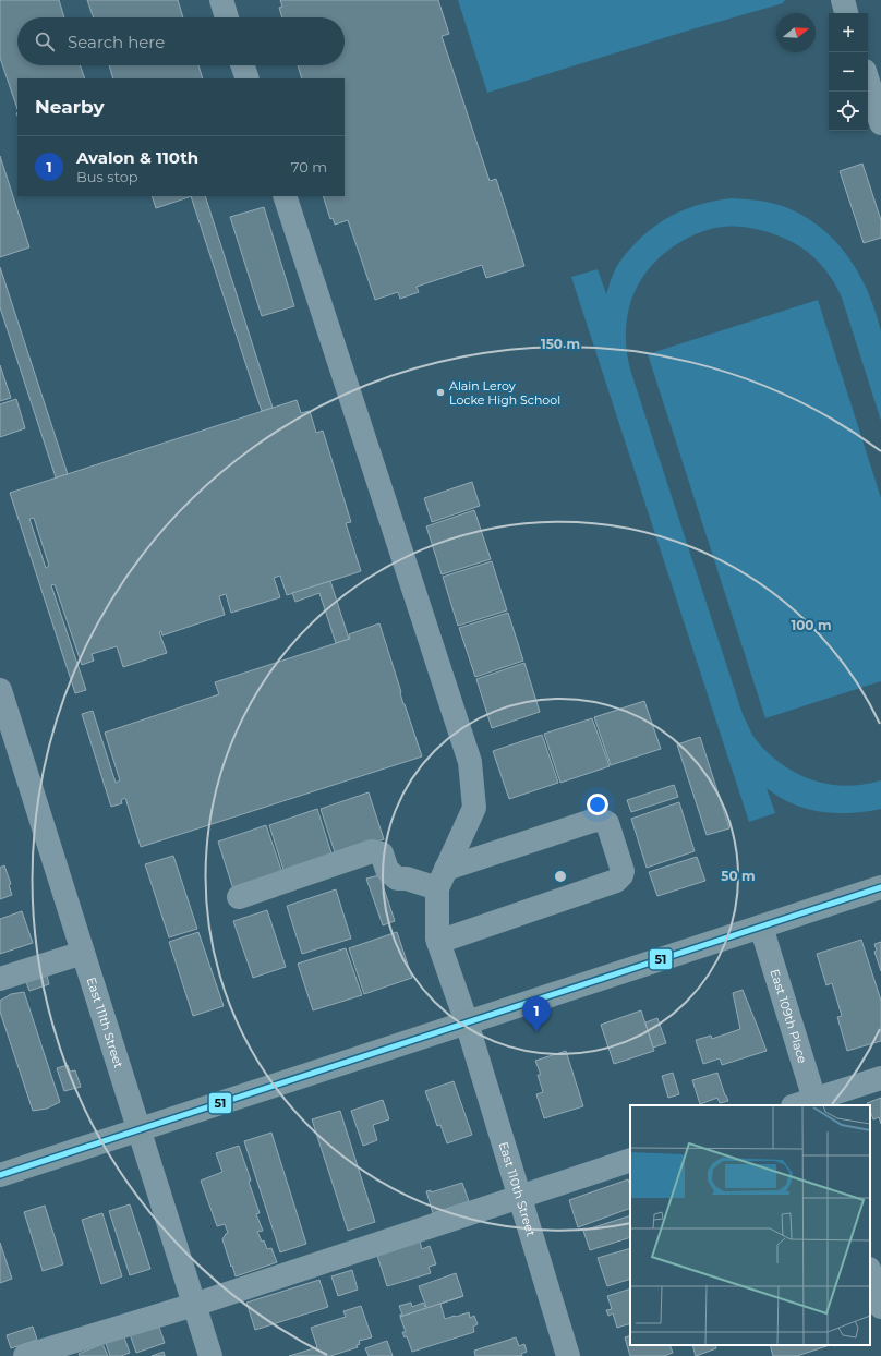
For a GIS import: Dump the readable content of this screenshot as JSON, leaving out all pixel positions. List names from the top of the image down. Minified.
{"streets":{"street":["East 109th Place","East 111th Street","East 110th Street"]},"places":["Alain Leroy Locke High School"],"lines":["transit line 51"],"north":"right","page":{"map_buttons":["+","−"],"search":"Search here","heading":"Nearby","list":[{"mark":"1","name":"Avalon & 110th","note":"Bus stop","value":"70 m"}],"pins":"1"},"rings":["150 m","100 m","50 m"]}
